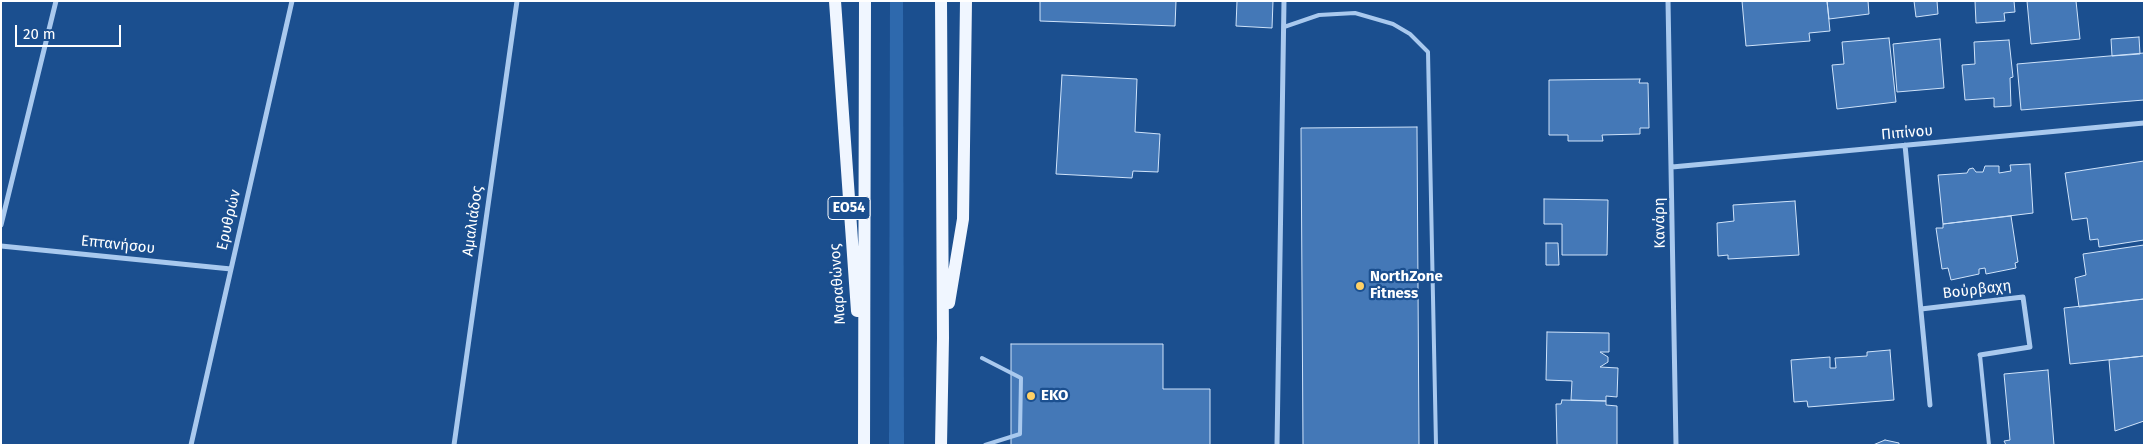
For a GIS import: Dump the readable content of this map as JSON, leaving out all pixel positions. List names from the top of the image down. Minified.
{"streets":{"main road":["ΕΟ54","Μαραθώνος"],"street":["Πιπίνου","Ερυθρών","Αμαλιάδος","Κανάρη","Επτανήσου","Βούρβαχη"]},"crossings":[["Πιπίνου","Κανάρη"],["Ερυθρών","Επτανήσου"]],"places":["NorthZone Fitness","EKO"],"scale_bar":"20 m"}
